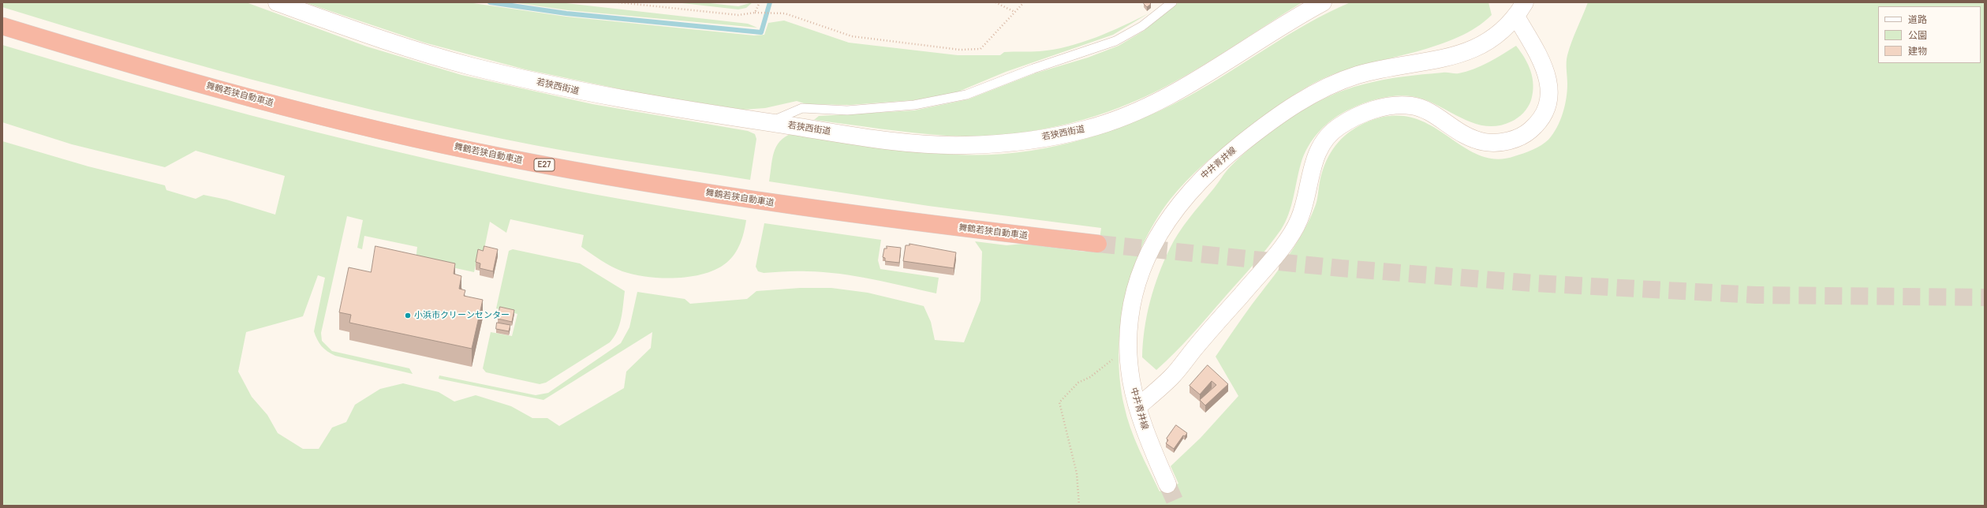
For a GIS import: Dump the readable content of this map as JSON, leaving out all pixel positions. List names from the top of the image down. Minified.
{"streets":{"highway":["舞鶴若狭自動車道","E27"],"street":["若狭西街道","中井青井線"]},"places":["小浜市クリーンセンター"],"legend":["道路","公園","建物"]}
